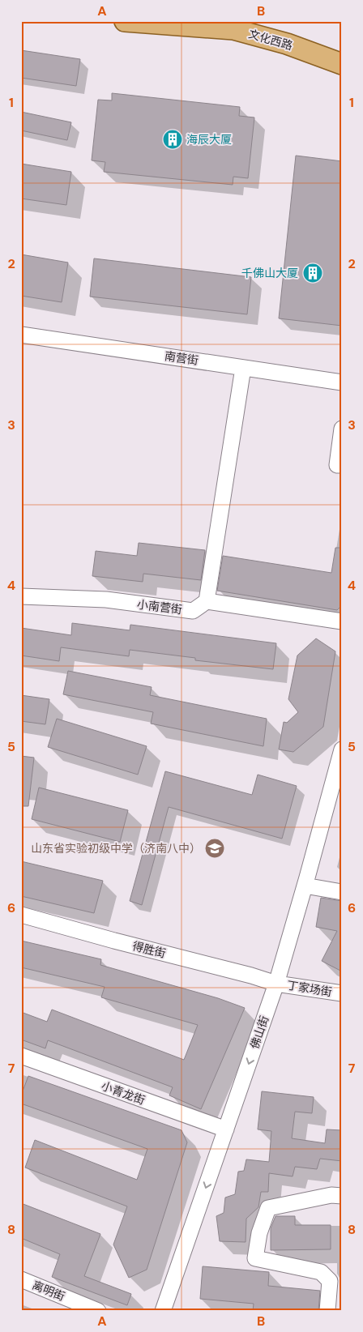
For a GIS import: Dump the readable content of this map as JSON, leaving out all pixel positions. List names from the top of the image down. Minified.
{"streets":{"main road":["文化西路"],"street":["南营街","小南营街","得胜街","丁家场街","佛山街","小青龙街","离明街"]},"crossings":[["得胜街","丁家场街"],["得胜街","佛山街"],["丁家场街","佛山街"],["佛山街","小青龙街"]],"one_way":["佛山街"],"places":{"building":["海辰大厦","千佛山大厦"],"school or university":["山东省实验初级中学（济南八中）"]},"grid":{"columns":["A","B"],"rows":["1","2","3","4","5","6","7","8"]}}
